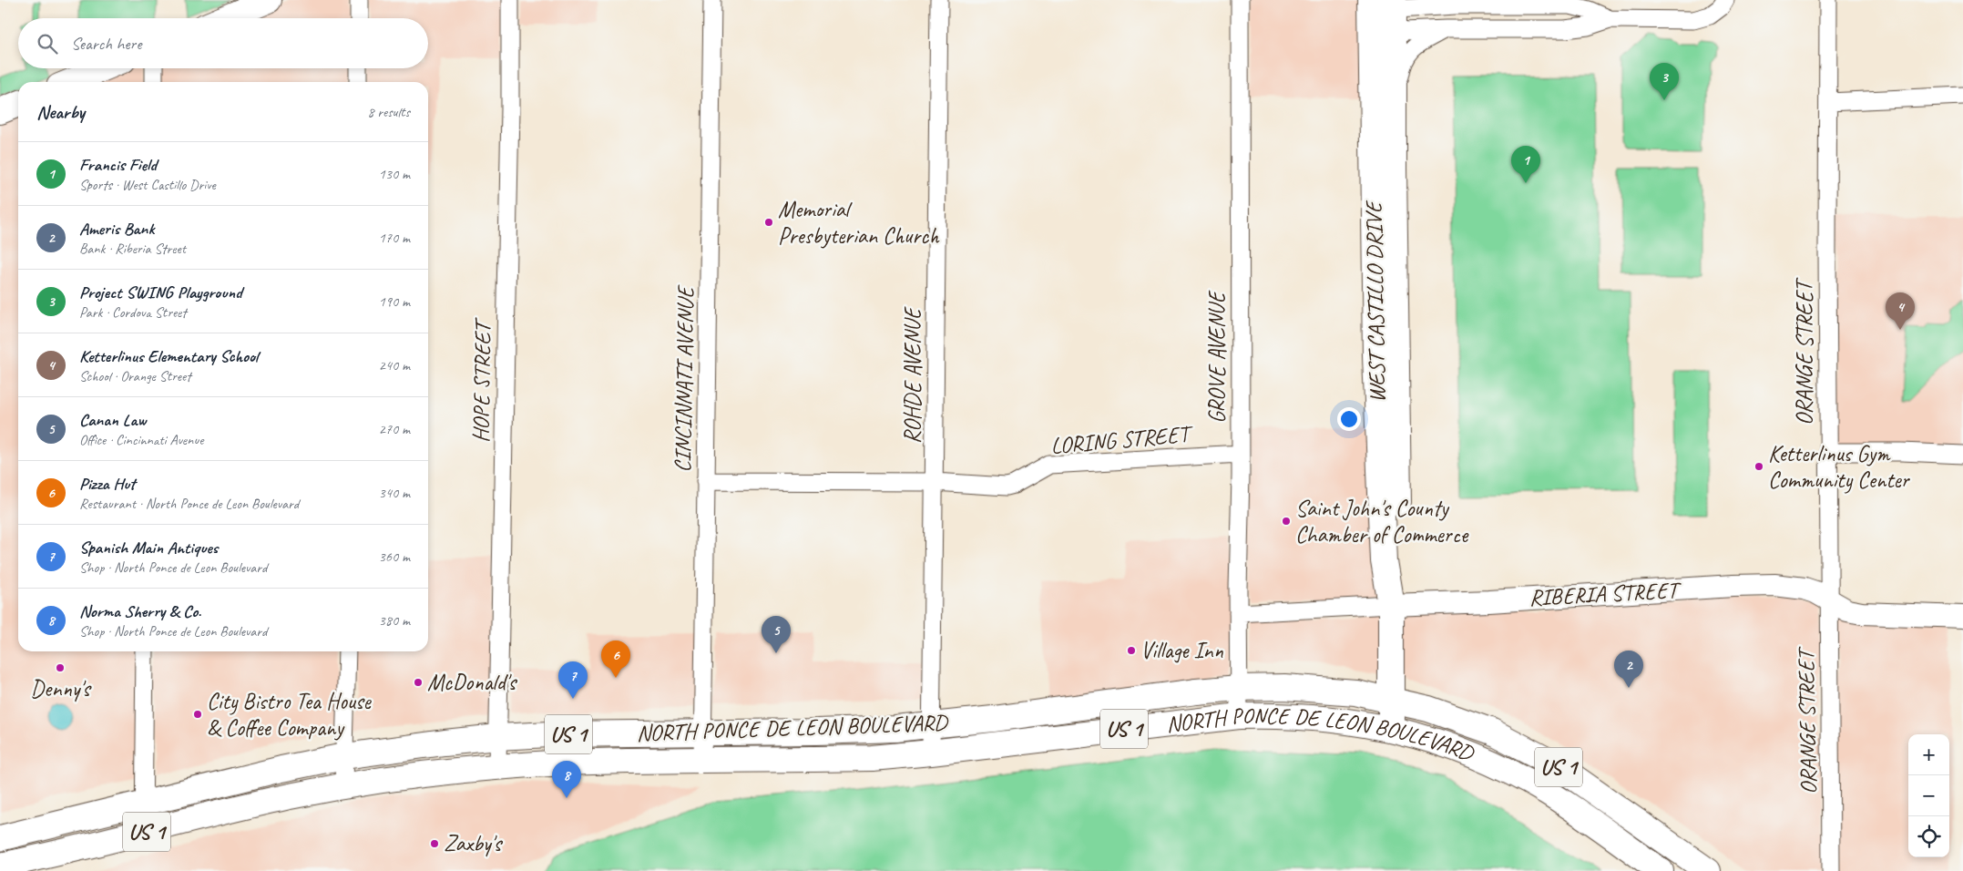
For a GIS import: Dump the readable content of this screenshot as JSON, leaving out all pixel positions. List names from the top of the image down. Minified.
{"streets":{"main road":["WEST CASTILLO DRIVE","NORTH PONCE DE LEON BOULEVARD","US 1"],"street":["ORANGE STREET","GROVE AVENUE","ROHDE AVENUE","CINCINNATI AVENUE","HOPE STREET","LORING STREET","RIBERIA STREET"]},"crossings":[["WEST CASTILLO DRIVE","RIBERIA STREET"],["WEST CASTILLO DRIVE","NORTH PONCE DE LEON BOULEVARD"],["ORANGE STREET","RIBERIA STREET"],["GROVE AVENUE","LORING STREET"],["GROVE AVENUE","RIBERIA STREET"],["GROVE AVENUE","NORTH PONCE DE LEON BOULEVARD"],["ROHDE AVENUE","LORING STREET"],["ROHDE AVENUE","NORTH PONCE DE LEON BOULEVARD"],["CINCINNATI AVENUE","LORING STREET"],["CINCINNATI AVENUE","NORTH PONCE DE LEON BOULEVARD"],["HOPE STREET","NORTH PONCE DE LEON BOULEVARD"]],"places":["Memorial Presbyterian Church","Ketterlinus Gym Community Center","Saint John's County Chamber of Commerce","Village Inn","Denny's","McDonald's","City Bistro Tea House & Coffee Company","Zaxby's"],"page":{"search":"Search here","pins":["3","1","4","5","6","2","7","8"],"heading":["Nearby","8 results"],"list":[{"mark":"1","name":"Francis Field","note":"Sports · West Castillo Drive","value":"130 m"},{"mark":"2","name":"Ameris Bank","note":"Bank · Riberia Street","value":"170 m"},{"mark":"3","name":"Project SWING Playground","note":"Park · Cordova Street","value":"190 m"},{"mark":"4","name":"Ketterlinus Elementary School","note":"School · Orange Street","value":"240 m"},{"mark":"5","name":"Canan Law","note":"Office · Cincinnati Avenue","value":"270 m"},{"mark":"6","name":"Pizza Hut","note":"Restaurant · North Ponce de Leon Boulevard","value":"340 m"},{"mark":"7","name":"Spanish Main Antiques","note":"Shop · North Ponce de Leon Boulevard","value":"360 m"},{"mark":"8","name":"Norma Sherry & Co.","note":"Shop · North Ponce de Leon Boulevard","value":"380 m"}],"map_buttons":["+","−"]}}
